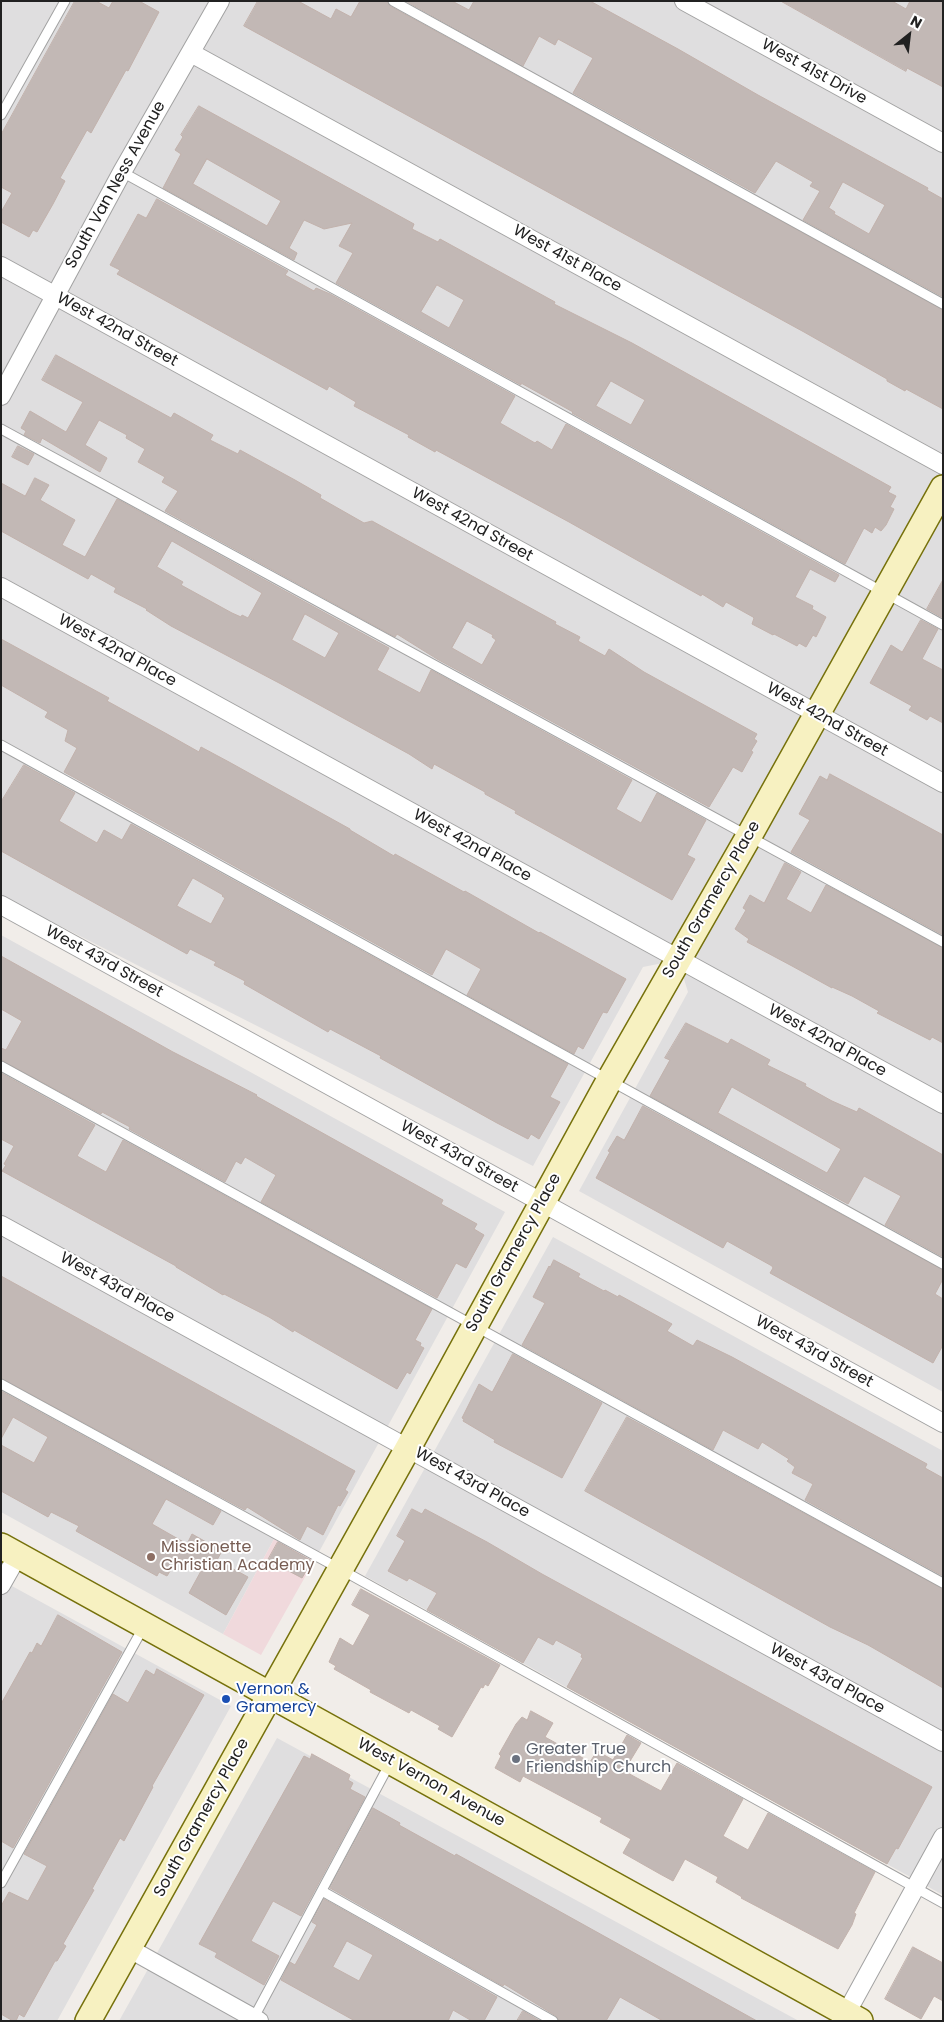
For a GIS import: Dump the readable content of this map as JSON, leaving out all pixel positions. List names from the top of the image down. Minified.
{"streets":{"street":["West 41st Drive","South Van Ness Avenue","West 41st Place","West 42nd Street","West 42nd Place","South Gramercy Place","West 43rd Street","West 43rd Place","West Vernon Avenue"]},"crossings":[["South Van Ness Avenue","West 41st Place"],["South Van Ness Avenue","West 42nd Street"],["West 42nd Street","South Gramercy Place"],["West 42nd Place","South Gramercy Place"],["South Gramercy Place","West 43rd Street"],["South Gramercy Place","West 43rd Place"],["South Gramercy Place","West Vernon Avenue"]],"places":["Missionette Christian Academy","Vernon & Gramercy","Greater True Friendship Church"],"north":"top right"}
